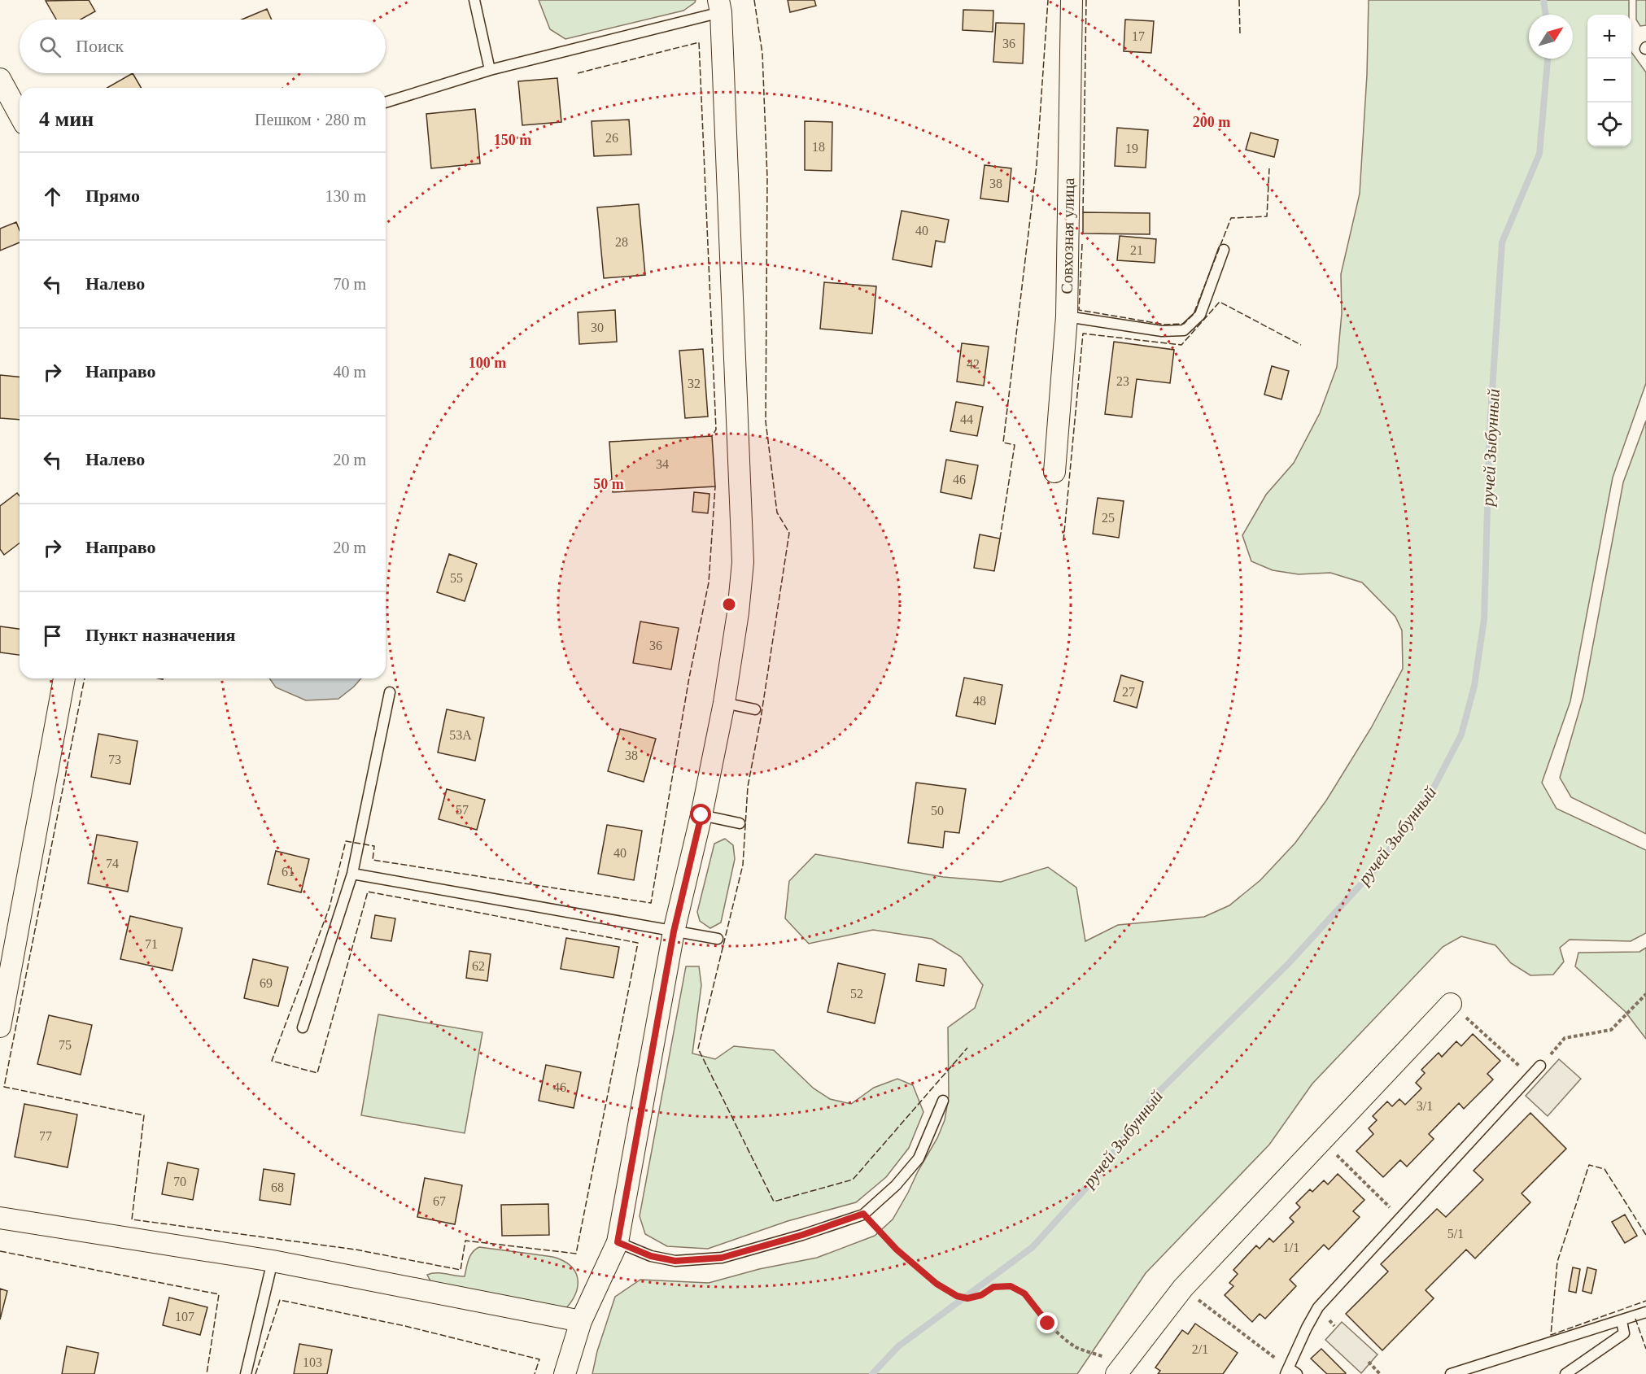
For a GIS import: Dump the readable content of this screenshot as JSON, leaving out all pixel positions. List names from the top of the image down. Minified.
{"streets":{"street":["Совхозная улица"]},"water":["ручей Зыбунный"],"house_numbers":["17","36","26","18","19","38","40","28","21","30","42","23","32","44","34","46","25","55","36","27","48","53А","38","73","57","50","40","74","61","71","62","69","52","75","46","3/1","77","70","68","67","5/1","1/1","107","2/1","103"],"north":"top right","page":{"map_buttons":["+","−"],"search":"Поиск","heading":["4 мин","Пешком · 280 m"],"list":[["Прямо","130 m"],["Налево","70 m"],["Направо","40 m"],["Налево","20 m"],["Направо","20 m"],"Пункт назначения"]},"rings":["200 m","150 m","100 m","50 m"]}
